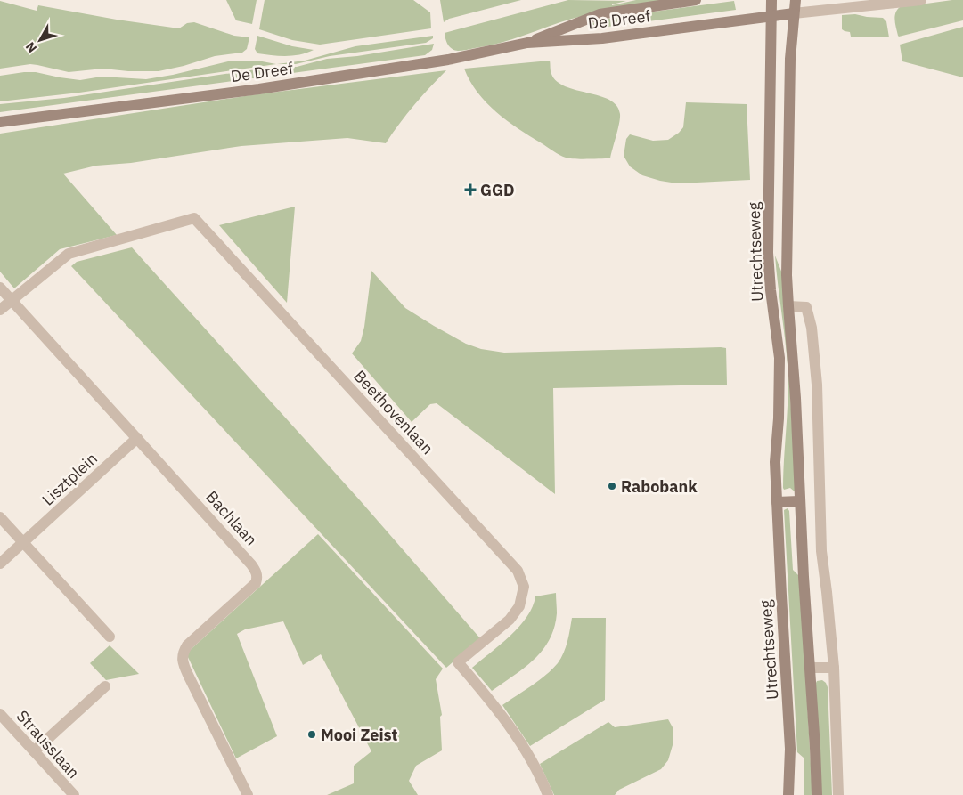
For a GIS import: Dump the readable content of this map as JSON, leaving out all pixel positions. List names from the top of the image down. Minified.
{"streets":{"main road":["De Dreef","Utrechtseweg"],"street":["Beethovenlaan","Lisztplein","Bachlaan","Strausslaan"]},"crossings":[["De Dreef","Utrechtseweg"],["Beethovenlaan","Bachlaan"],["Lisztplein","Bachlaan"]],"places":{"health":["GGD"],"other":["Rabobank","Mooi Zeist"]},"north":"bottom left"}
